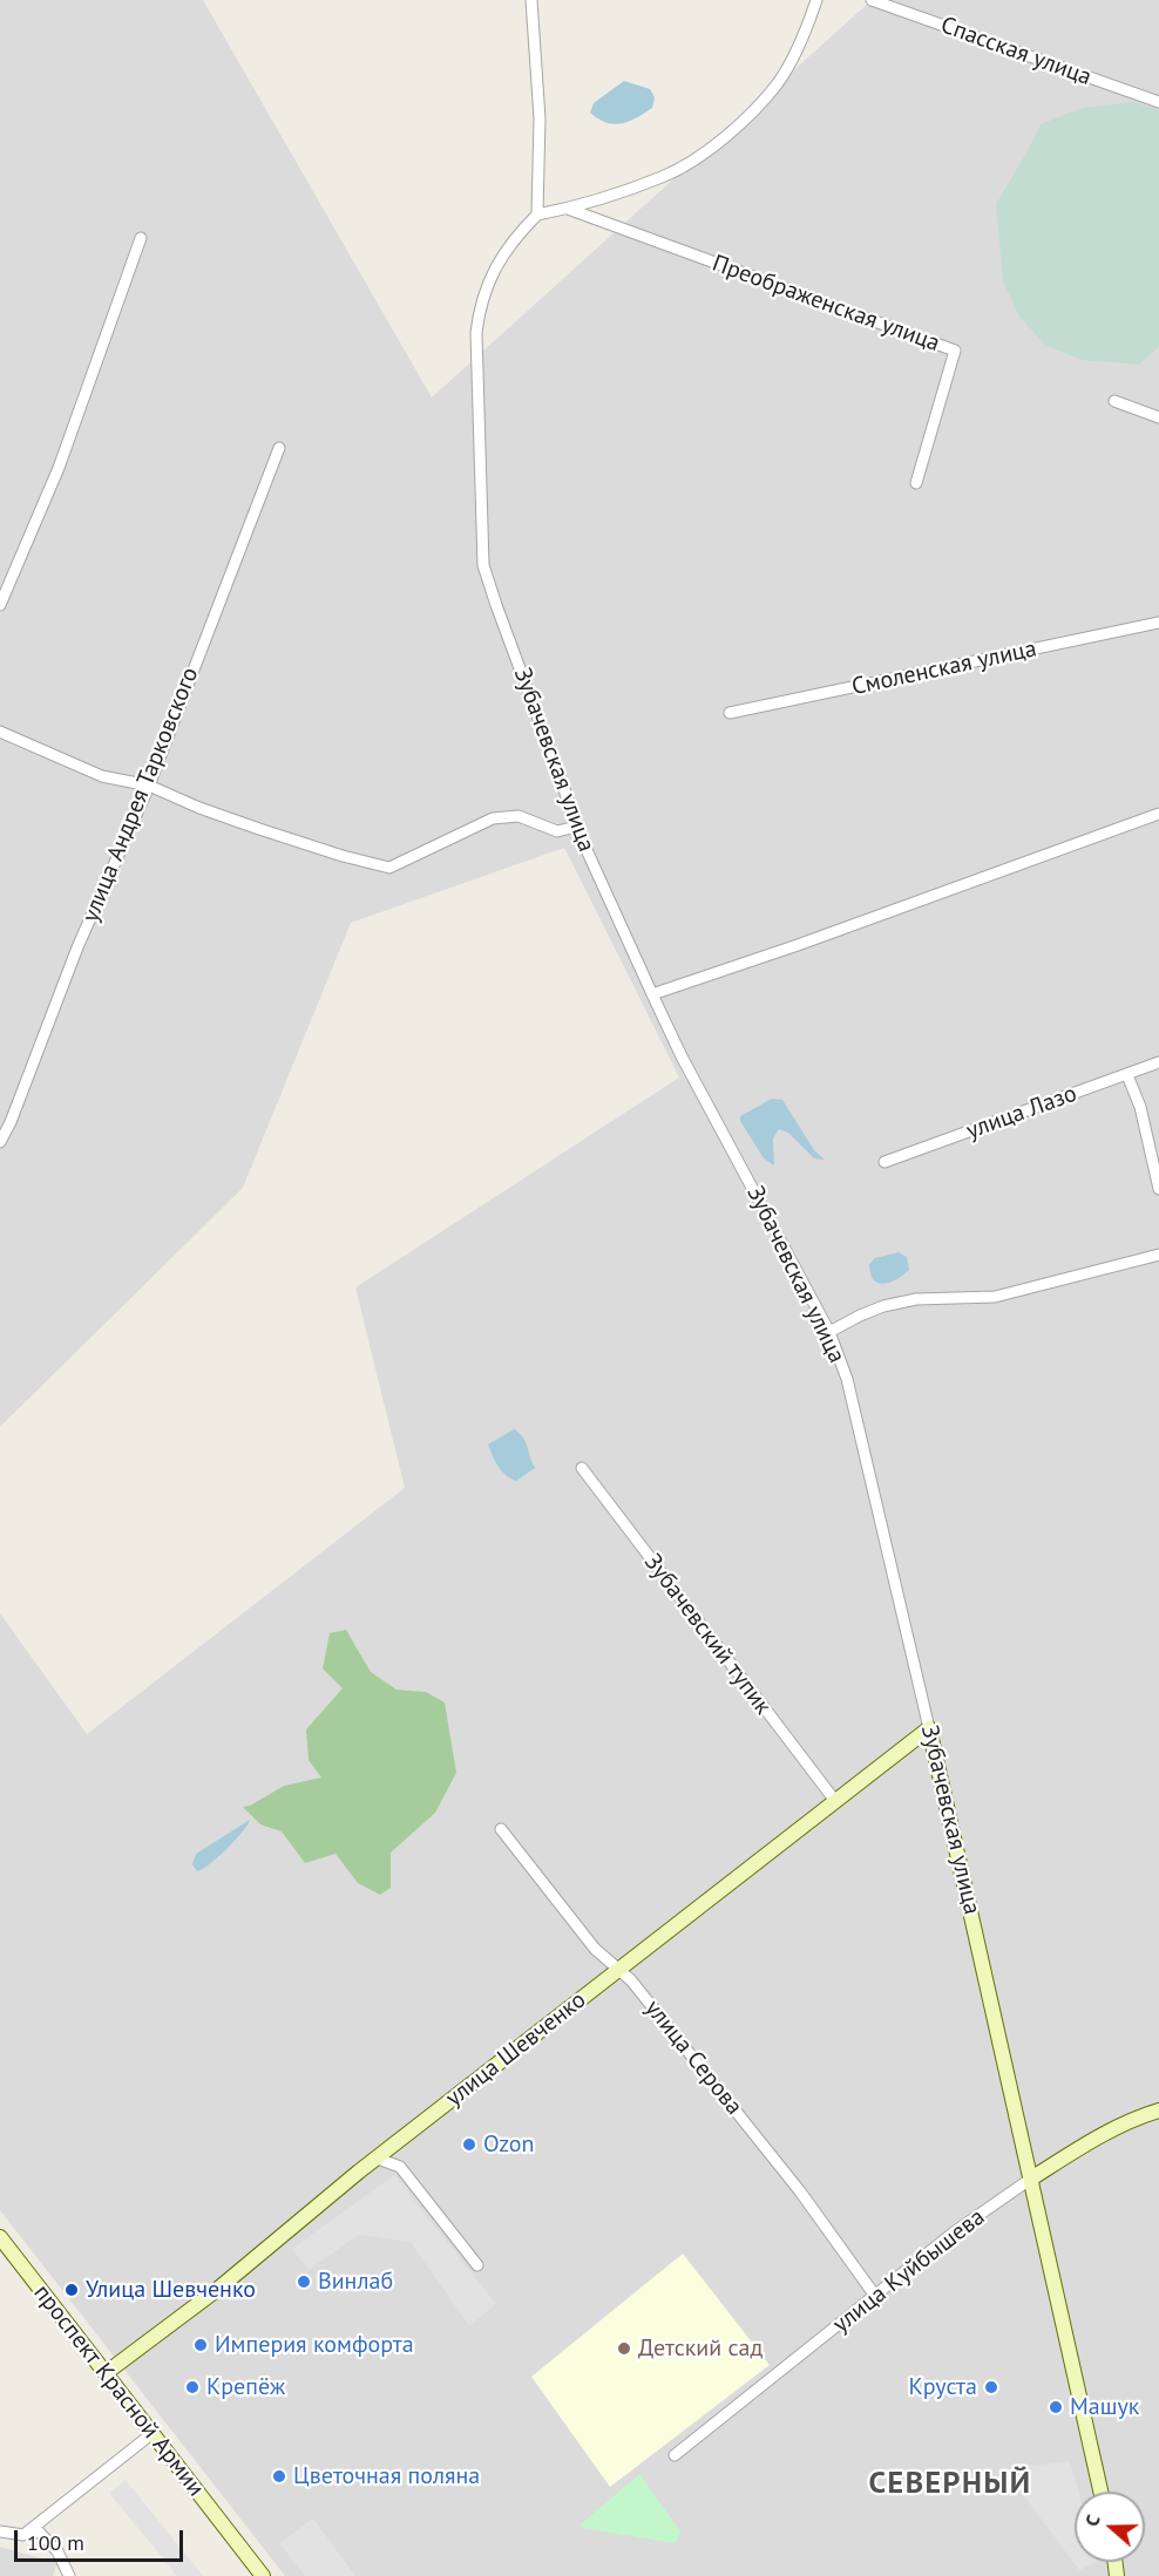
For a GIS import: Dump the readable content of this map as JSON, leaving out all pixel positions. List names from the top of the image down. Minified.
{"streets":{"street":["Спасская улица","Преображенская улица","Смоленская улица","Зубачевская улица","улица Андрея Тарковского","улица Лазо","Зубачевский тупик","улица Шевченко","улица Серова","улица Куйбышева","проспект Красной Армии"]},"crossings":[["Зубачевская улица","улица Шевченко"],["Зубачевская улица","улица Куйбышева"],["Зубачевский тупик","улица Шевченко"],["улица Шевченко","улица Серова"],["улица Шевченко","проспект Красной Армии"],["улица Серова","улица Куйбышева"]],"districts":["СЕВЕРНЫЙ"],"places":["Ozon","Винлаб","Улица Шевченко","Империя комфорта","Детский сад","Крепёж","Круста","Машук","Цветочная поляна"],"scale_bar":"100 m","north":"left"}
